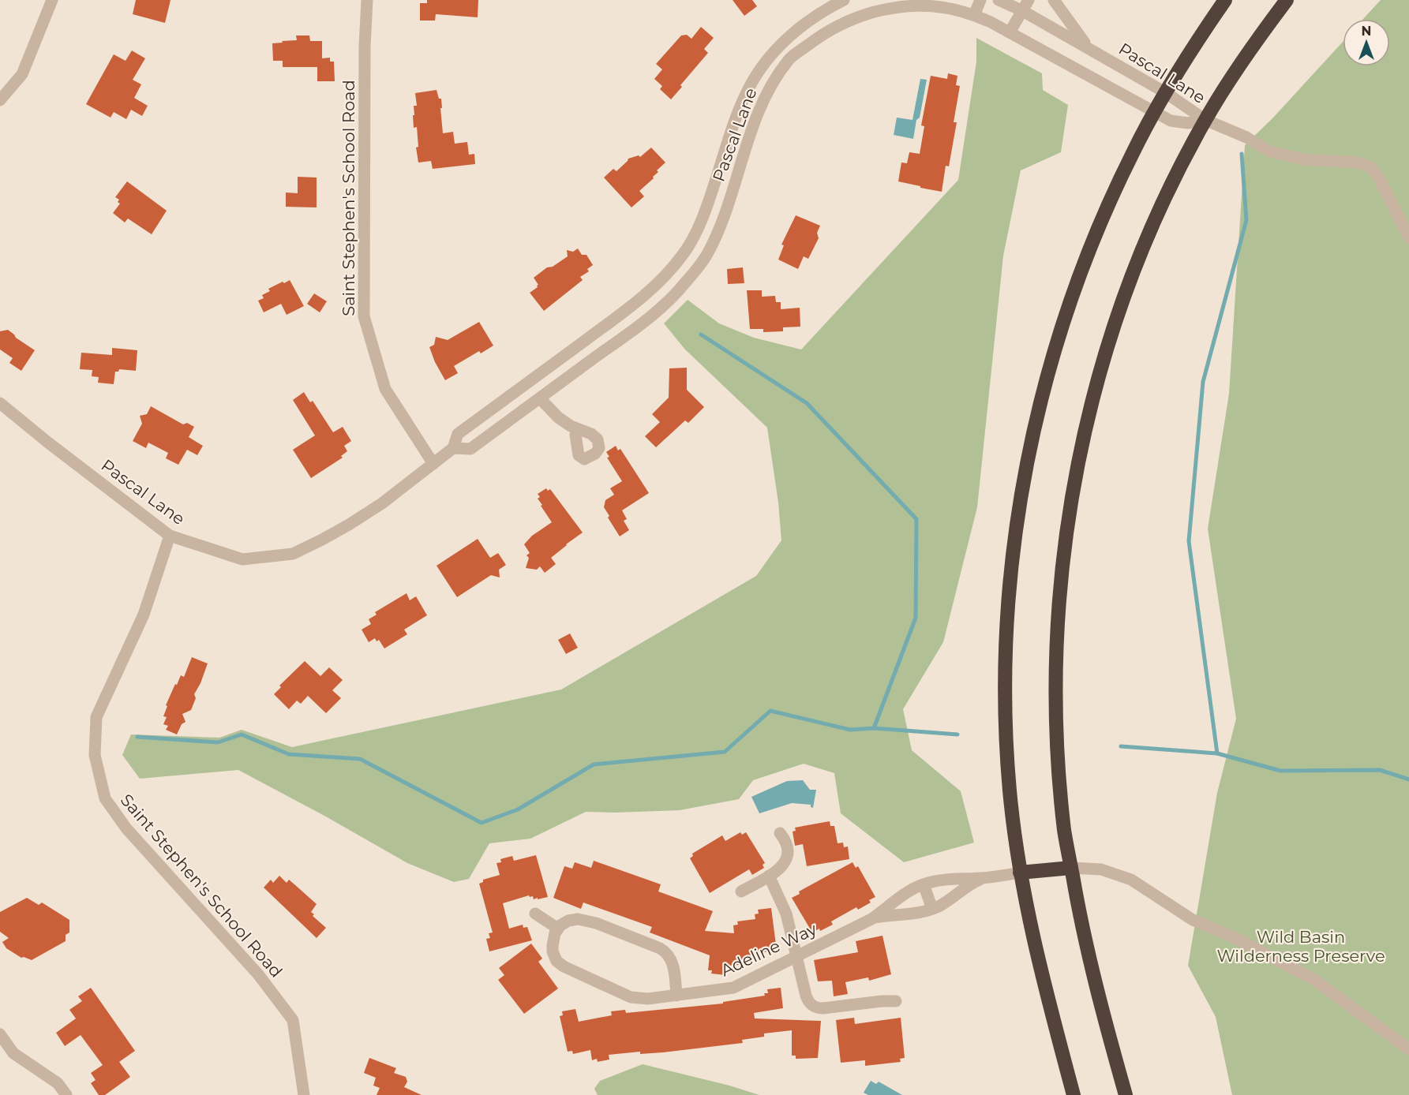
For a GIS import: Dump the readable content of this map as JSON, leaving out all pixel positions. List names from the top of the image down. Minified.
{"streets":{"street":["Pascal Lane","Saint Stephen's School Road","Adeline Way"]},"crossings":[["Pascal Lane","Saint Stephen's School Road"]],"parks":["Wild Basin Wilderness Preserve"],"north":"top"}
